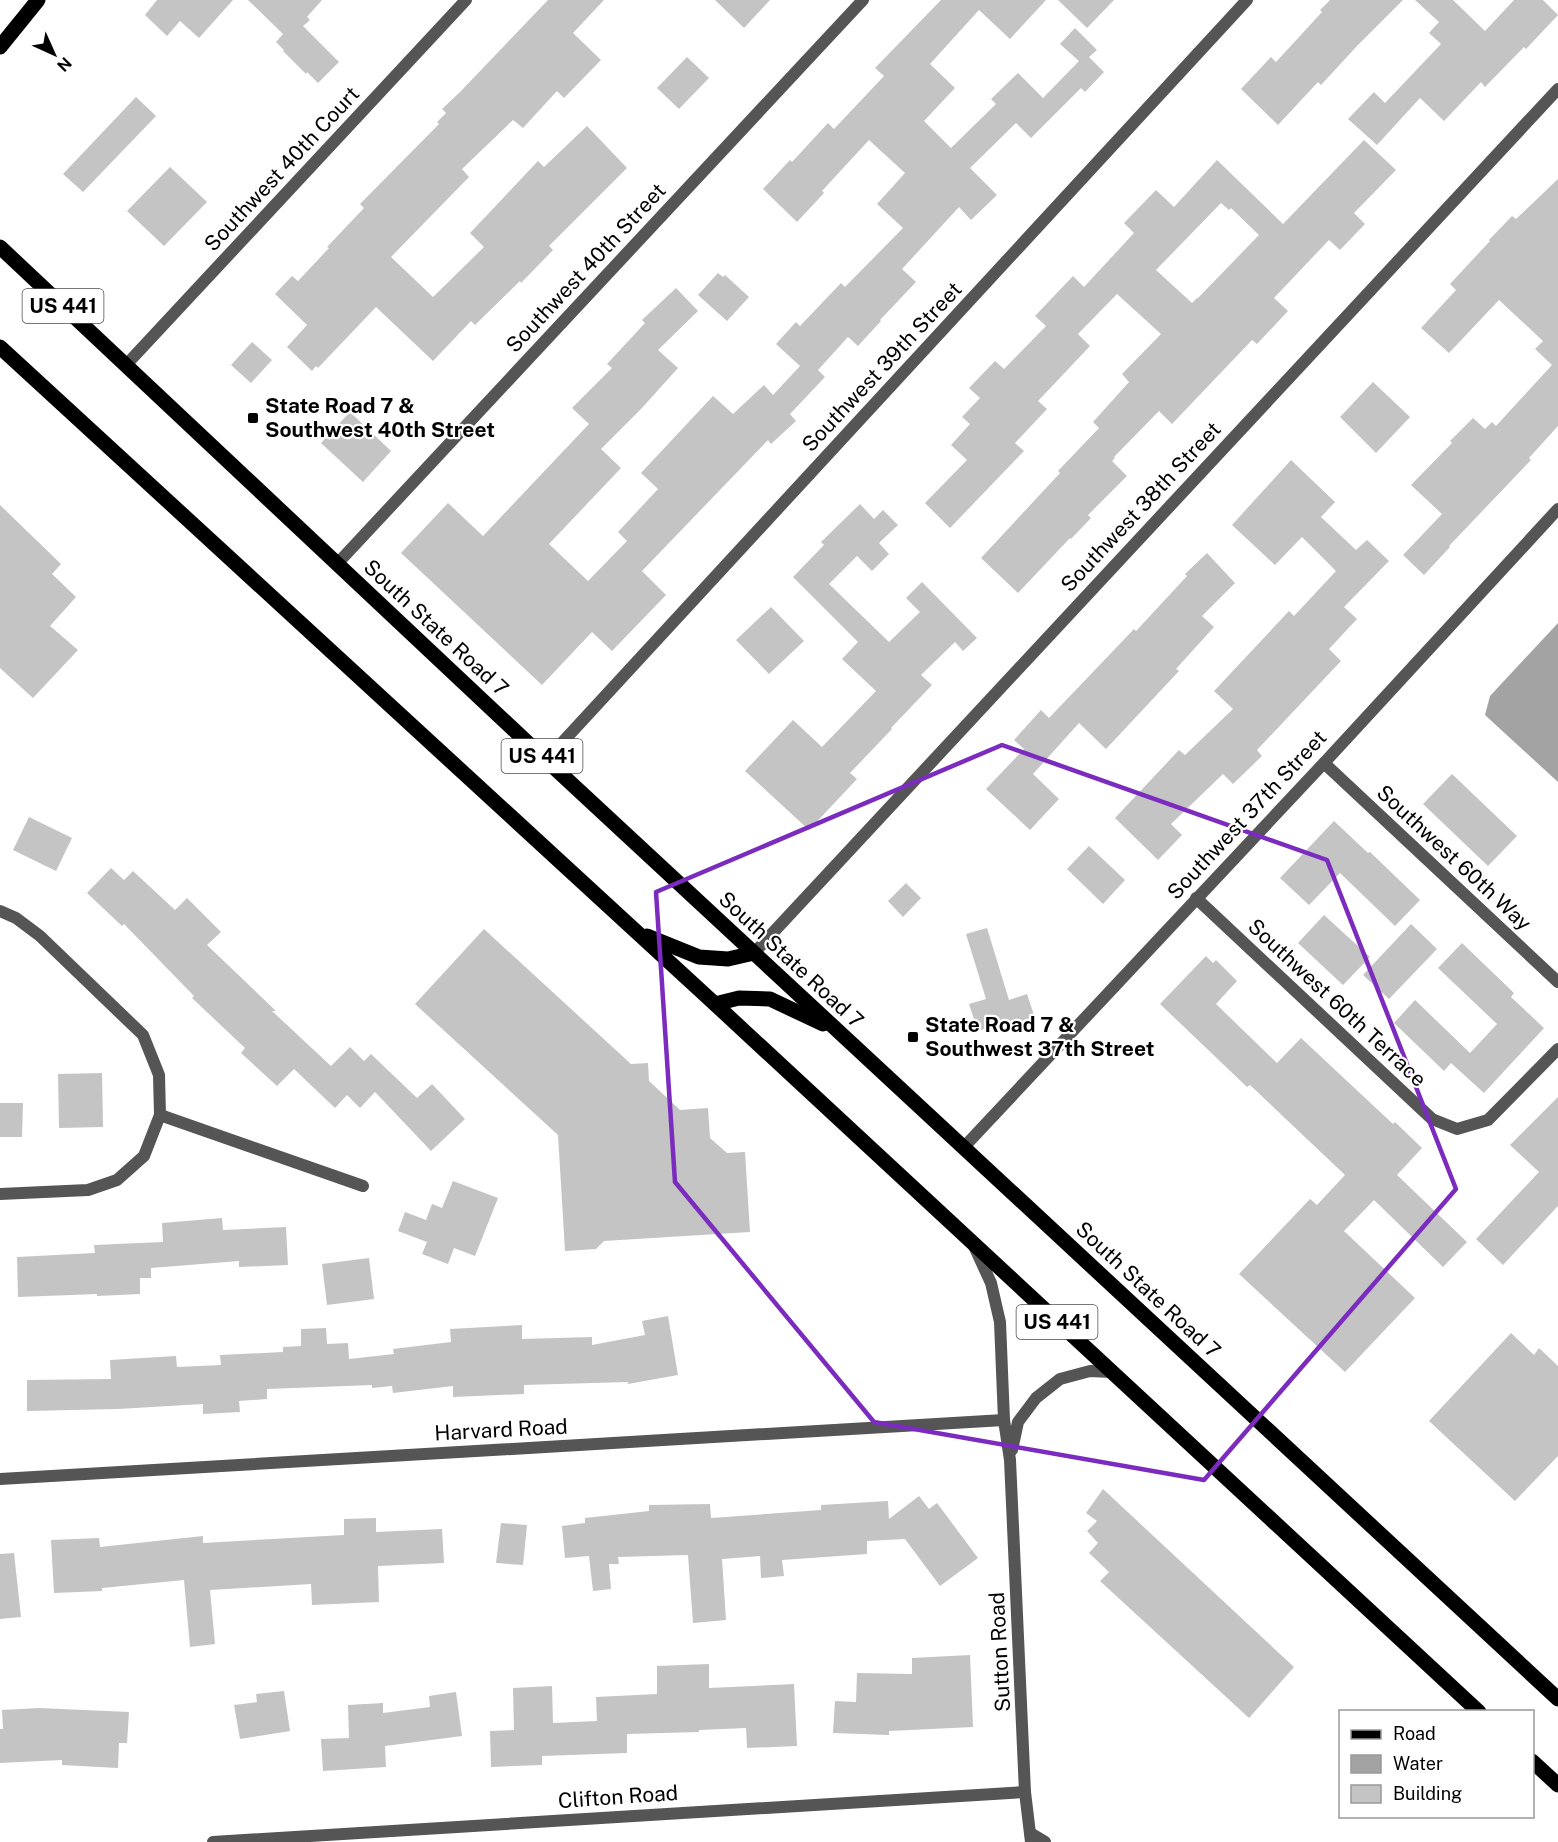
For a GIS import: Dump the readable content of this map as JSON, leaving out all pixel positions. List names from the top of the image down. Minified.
{"streets":{"main road":["US 441","South State Road 7"],"street":["Southwest 40th Court","Southwest 40th Street","Southwest 39th Street","Southwest 38th Street","Southwest 37th Street","Southwest 60th Way","Southwest 60th Terrace","Harvard Road","Sutton Road","Clifton Road"]},"crossings":[["Southwest 40th Court","South State Road 7"],["Southwest 40th Street","South State Road 7"],["US 441","Sutton Road"],["Southwest 39th Street","South State Road 7"],["Southwest 38th Street","South State Road 7"],["South State Road 7","Southwest 37th Street"],["Southwest 37th Street","Southwest 60th Way"],["Southwest 37th Street","Southwest 60th Terrace"],["Harvard Road","Sutton Road"],["Sutton Road","Clifton Road"]],"places":{"transit":["State Road 7 & Southwest 40th Street","State Road 7 & Southwest 37th Street"]},"legend":["Road","Water","Building"],"north":"bottom right"}
